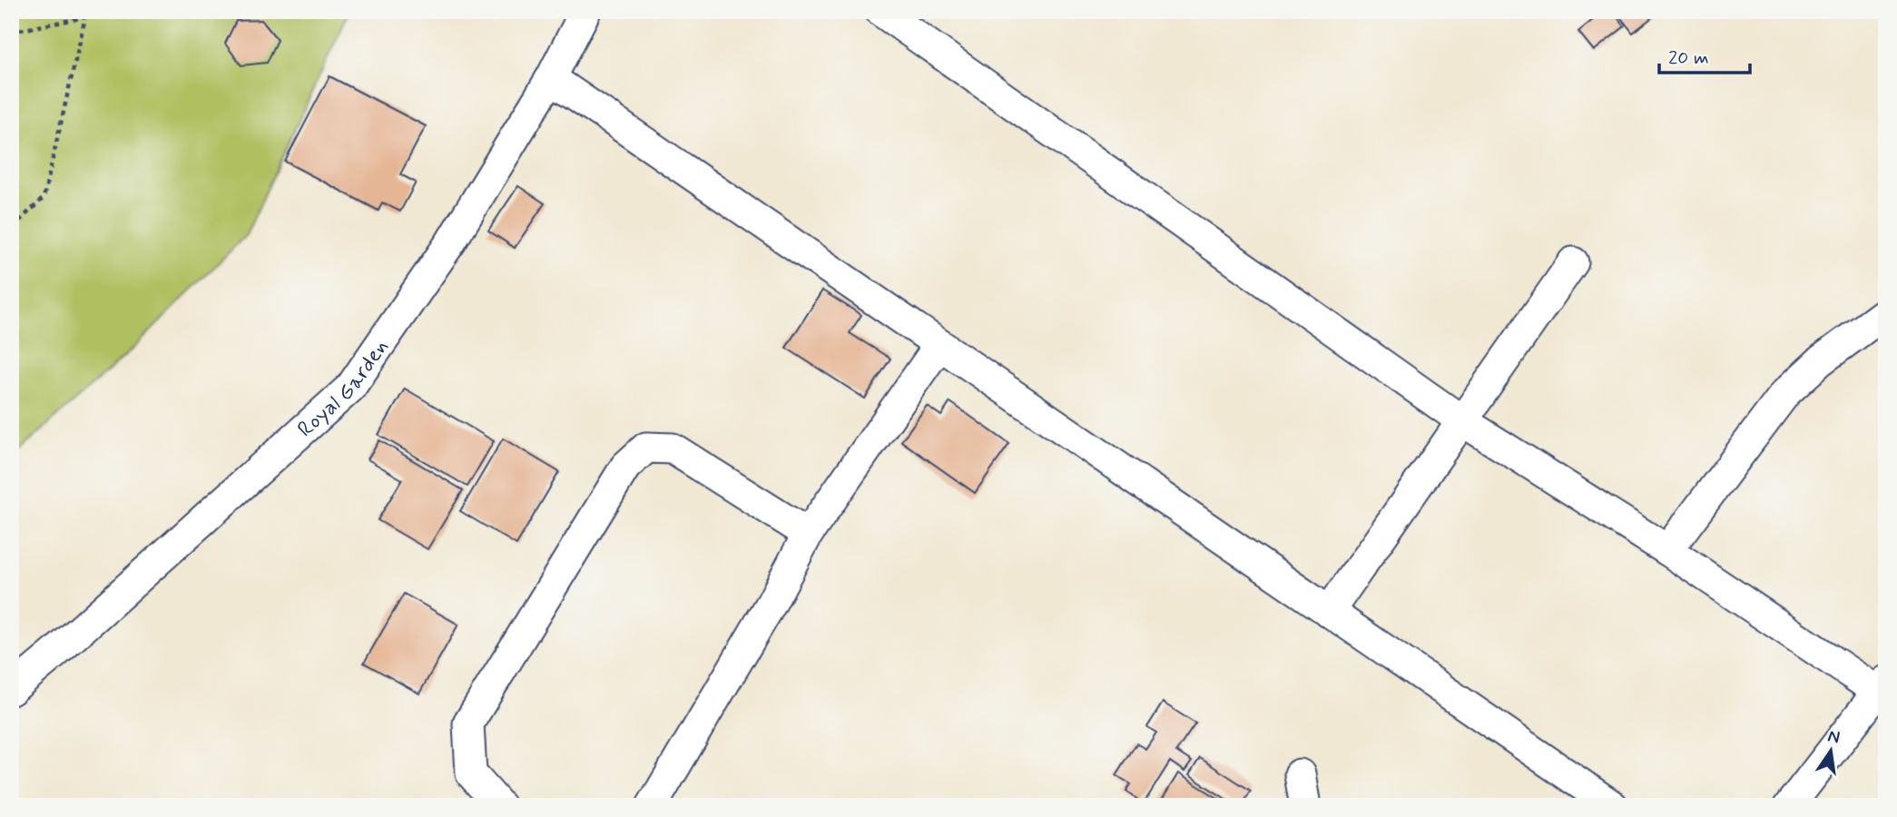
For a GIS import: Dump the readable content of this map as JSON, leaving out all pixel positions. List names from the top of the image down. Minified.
{"streets":{"street":["Royal Garden"]},"scale_bar":"20 m","north":"top"}
